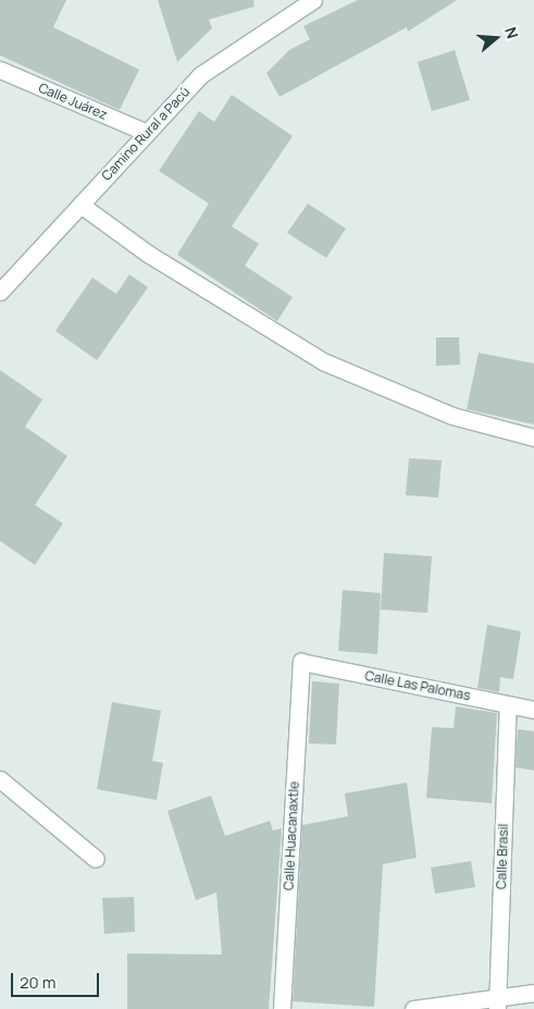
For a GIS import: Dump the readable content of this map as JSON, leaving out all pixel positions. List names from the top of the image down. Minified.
{"streets":{"street":["Calle Juárez","Camino Rural a Pacú","Calle Las Palomas","Calle Huacanaxtle","Calle Brasil"]},"crossings":[["Calle Juárez","Camino Rural a Pacú"],["Calle Las Palomas","Calle Huacanaxtle"],["Calle Las Palomas","Calle Brasil"]],"scale_bar":"20 m","north":"right"}
